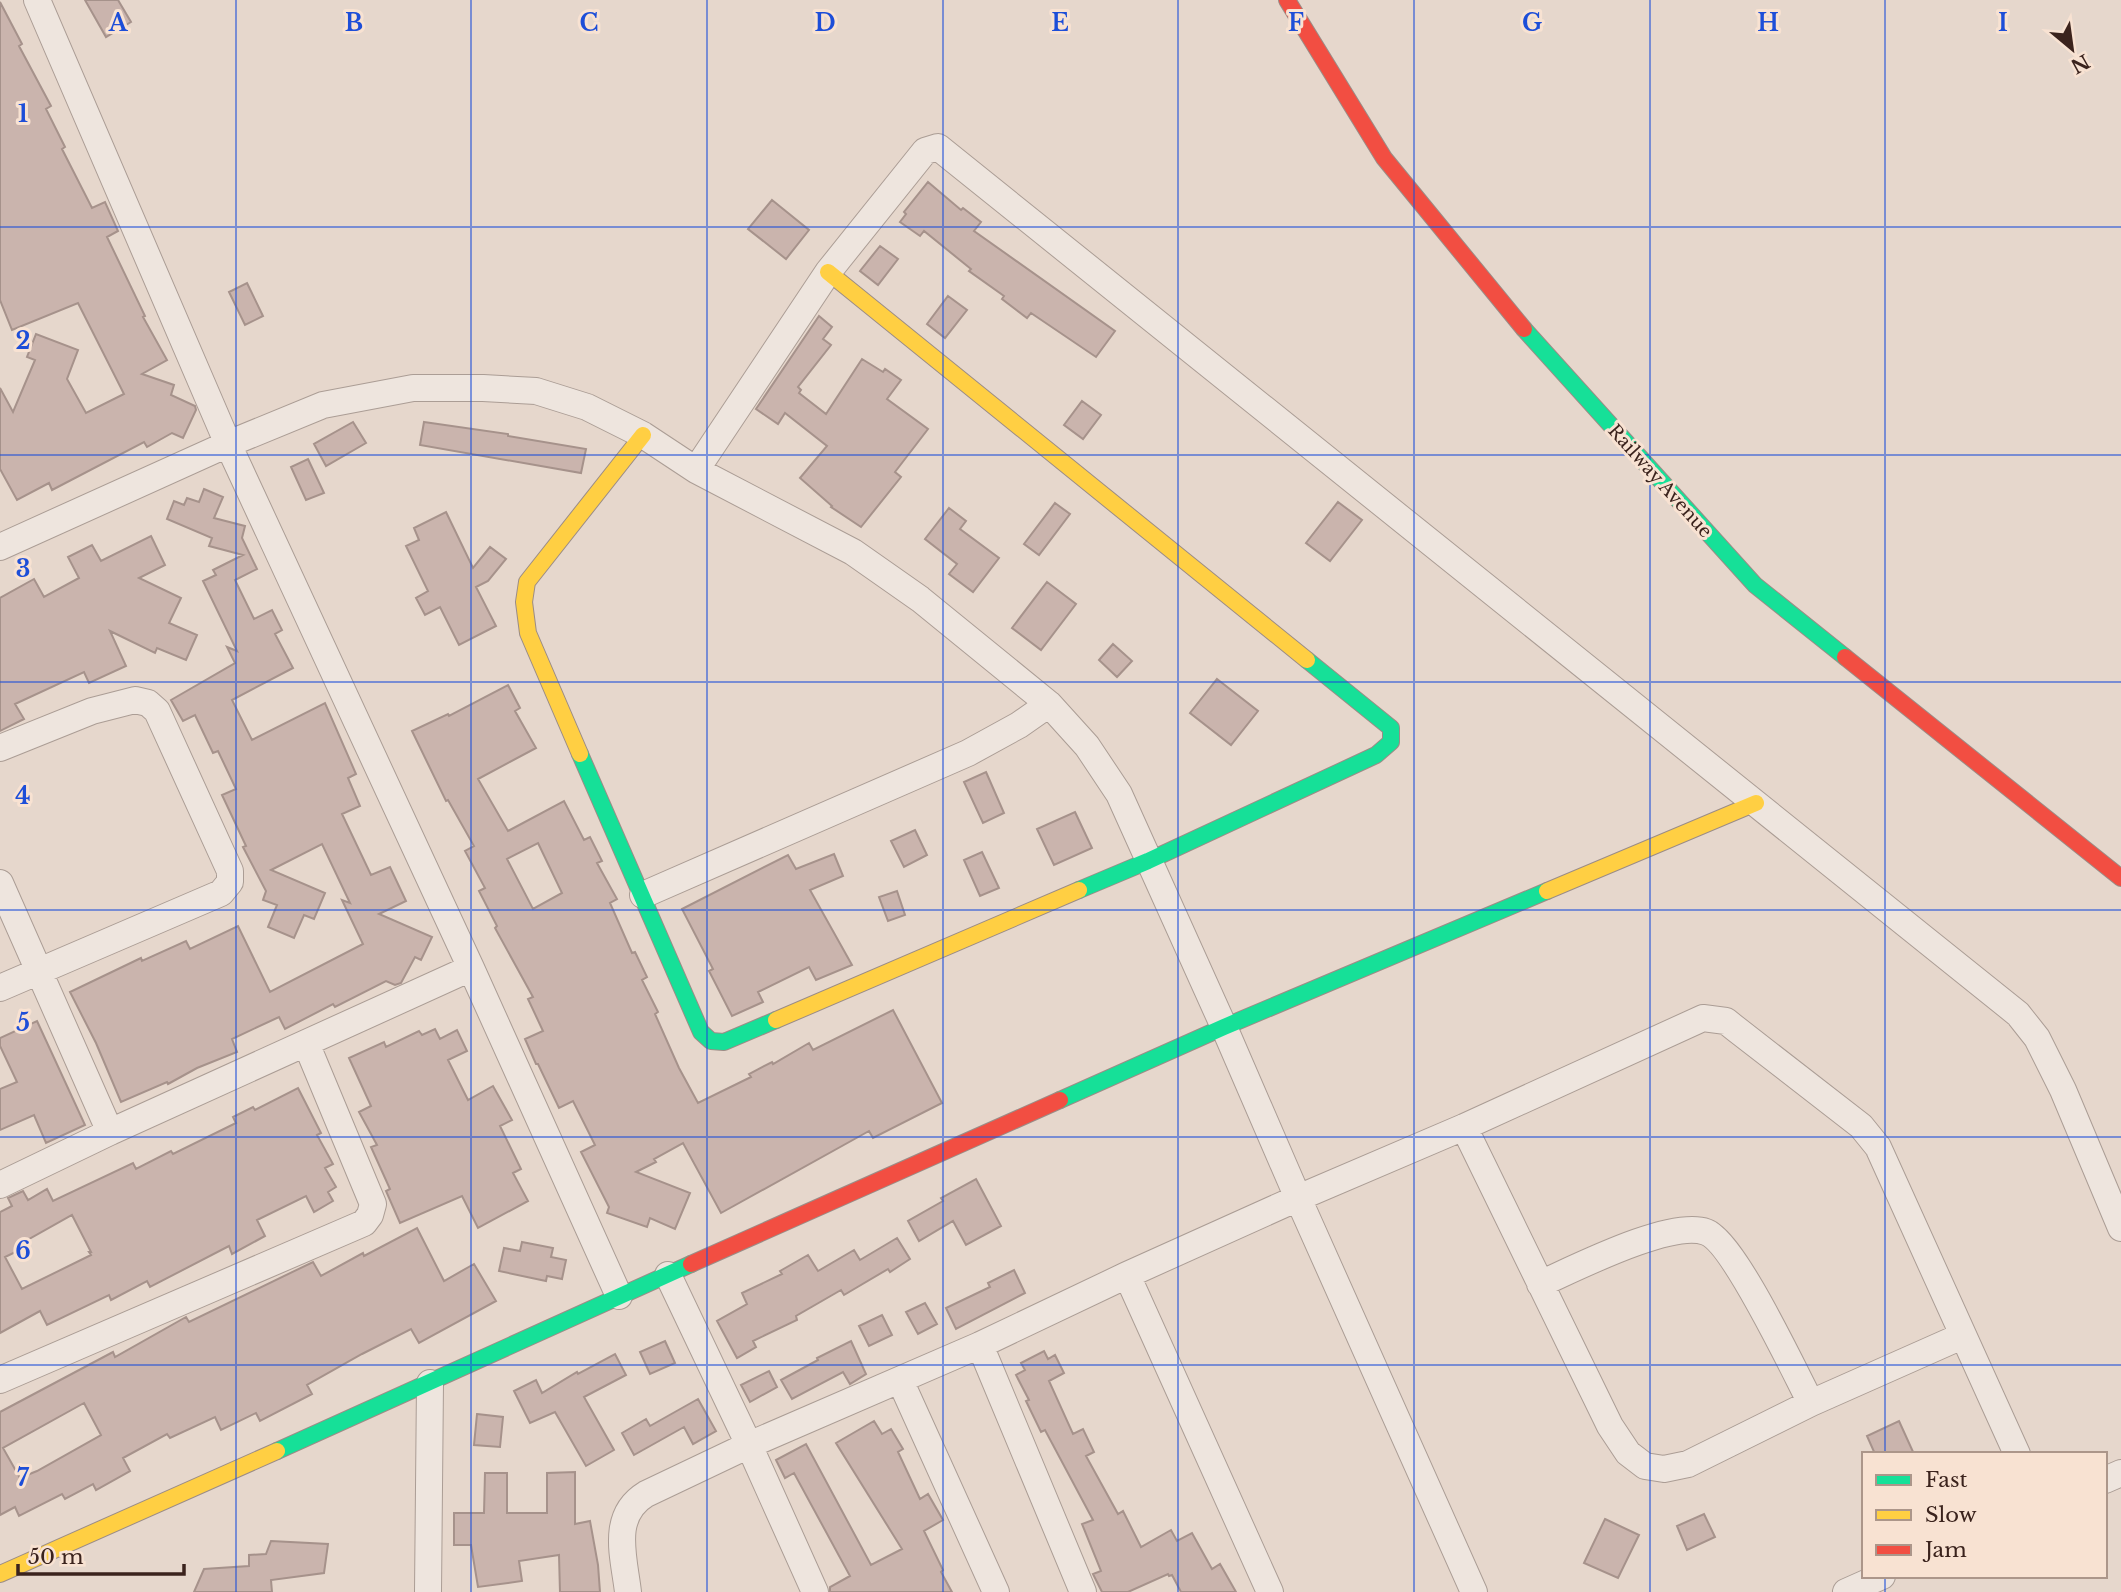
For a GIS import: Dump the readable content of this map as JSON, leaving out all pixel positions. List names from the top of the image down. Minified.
{"streets":{"street":["Railway Avenue"]},"legend":["Fast","Slow","Jam"],"scale_bar":"50 m","north":"bottom right","grid":{"columns":["A","B","C","D","E","F","G","H","I"],"rows":["1","2","3","4","5","6","7"]}}
